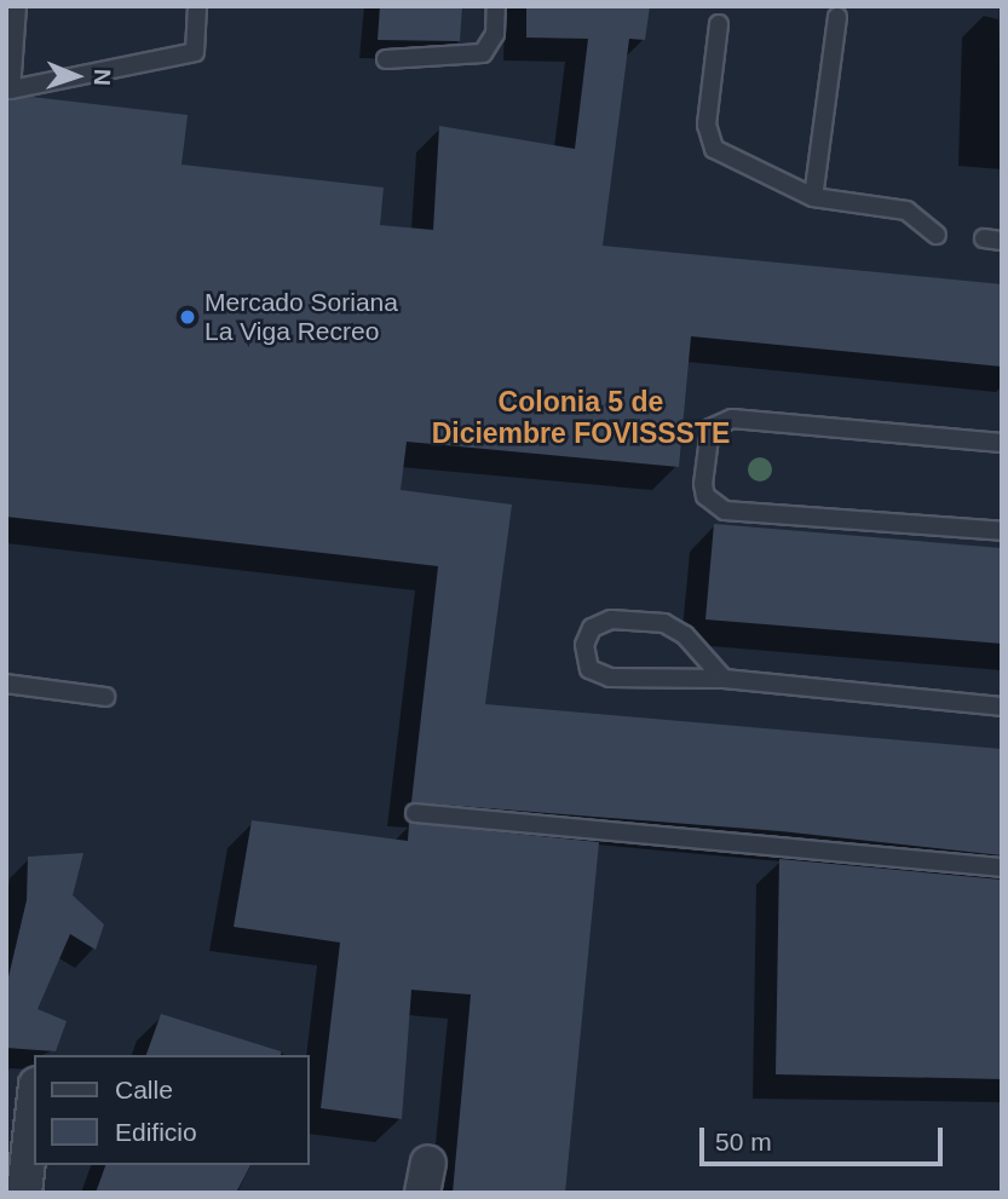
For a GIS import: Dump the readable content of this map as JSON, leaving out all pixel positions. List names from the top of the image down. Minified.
{"districts":["Colonia 5 de Diciembre FOVISSSTE"],"places":["Mercado Soriana La Viga Recreo"],"legend":["Calle","Edificio"],"scale_bar":"50 m","north":"right"}
